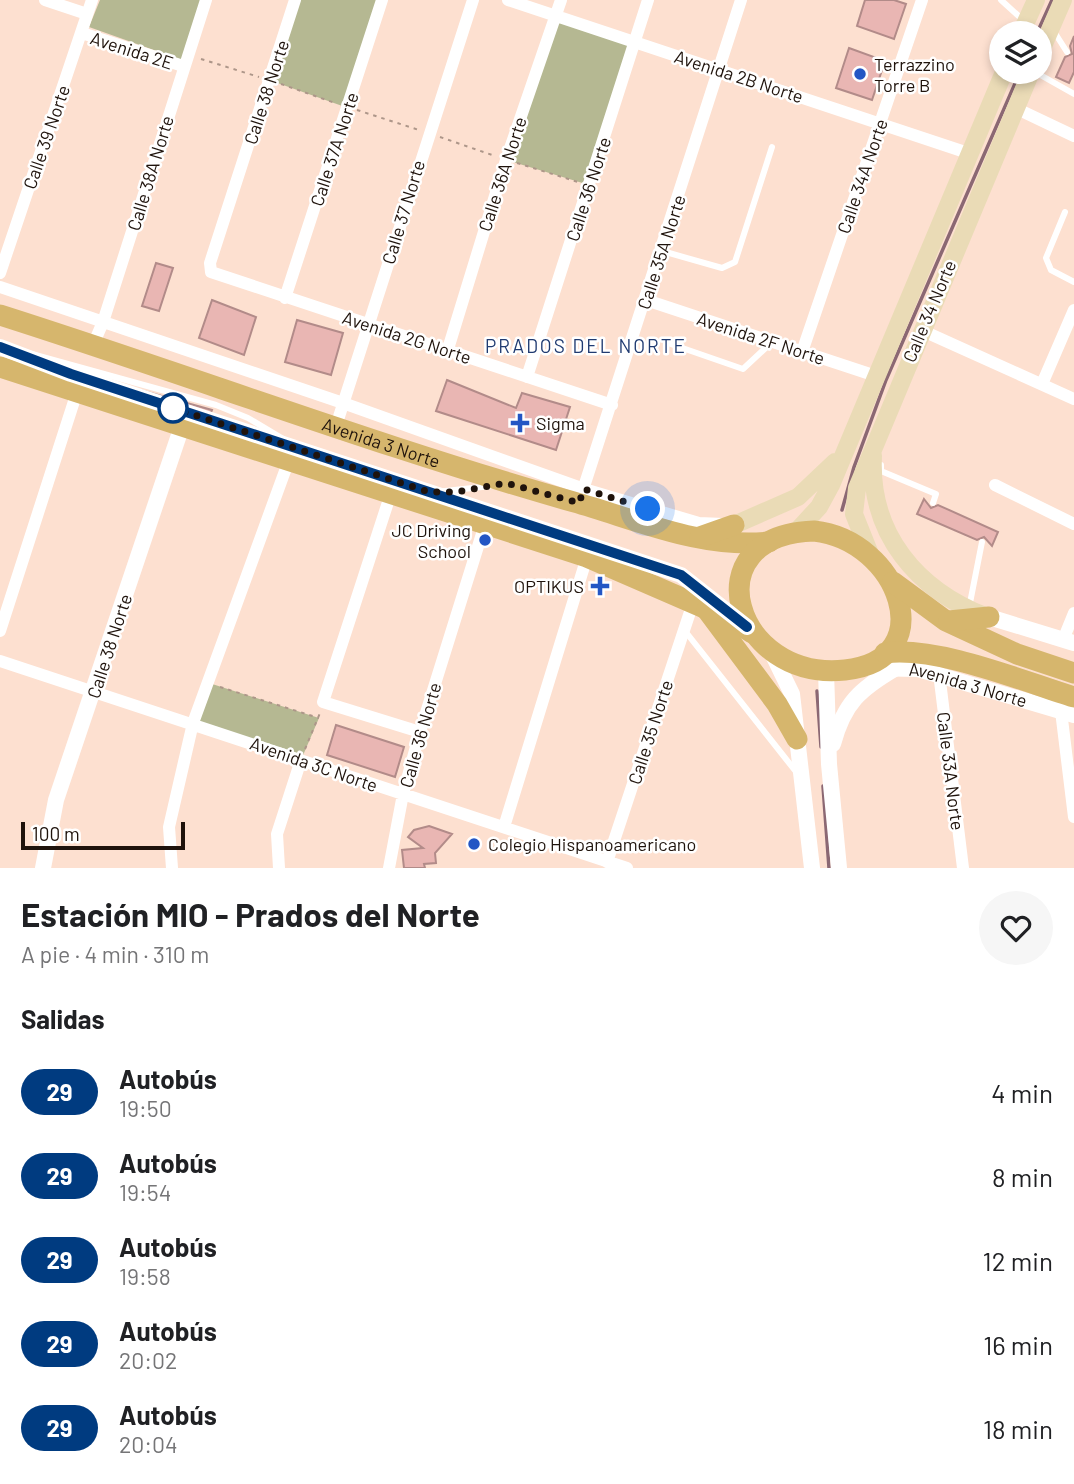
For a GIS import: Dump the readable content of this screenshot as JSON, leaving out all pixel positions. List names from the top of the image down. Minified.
{"streets":{"main road":["Calle 34 Norte","Avenida 3 Norte"],"street":["Avenida 2E","Avenida 2B Norte","Calle 38 Norte","Calle 39 Norte","Calle 37A Norte","Calle 38A Norte","Calle 36A Norte","Calle 34A Norte","Calle 36 Norte","Calle 37 Norte","Calle 35A Norte","Avenida 2G Norte","Avenida 2F Norte","Calle 35 Norte","Avenida 3C Norte","Calle 33A Norte"]},"crossings":[["Avenida 2E","Calle 39 Norte"],["Avenida 2E","Calle 38A Norte"],["Avenida 2B Norte","Calle 36A Norte"],["Avenida 2B Norte","Calle 34A Norte"],["Avenida 2B Norte","Calle 36 Norte"],["Avenida 2B Norte","Calle 35A Norte"],["Avenida 2B Norte","Calle 34 Norte"],["Calle 38 Norte","Avenida 2G Norte"],["Calle 38 Norte","Avenida 3C Norte"],["Calle 37A Norte","Avenida 2G Norte"],["Calle 38A Norte","Avenida 3 Norte"],["Calle 36A Norte","Avenida 2G Norte"],["Calle 34A Norte","Avenida 2F Norte"],["Calle 36 Norte","Avenida 2G Norte"],["Calle 36 Norte","Avenida 3C Norte"],["Calle 37 Norte","Avenida 2G Norte"],["Calle 37 Norte","Avenida 3 Norte"],["Calle 35A Norte","Avenida 2G Norte"],["Calle 35A Norte","Avenida 2F Norte"],["Calle 35A Norte","Avenida 3 Norte"],["Calle 34 Norte","Avenida 2F Norte"],["Calle 34 Norte","Avenida 3 Norte"],["Avenida 3 Norte","Calle 33A Norte"],["Calle 35 Norte","Avenida 3C Norte"]],"districts":["PRADOS DEL NORTE"],"places":{"other":["Terrazzino Torre B","JC Driving School","Colegio Hispanoamericano"],"health":["Sigma","OPTIKUS"]},"lines":["bus line 29"],"scale_bar":"100 m","page":{"scale":"100 m","heading":[["Estación MIO - Prados del Norte","A pie · 4 min · 310 m"],"Salidas"],"list":[{"mark":"29","name":"Autobús","note":"19:50","value":"4 min"},{"mark":"29","name":"Autobús","note":"19:54","value":"8 min"},{"mark":"29","name":"Autobús","note":"19:58","value":"12 min"},{"mark":"29","name":"Autobús","note":"20:02","value":"16 min"},{"mark":"29","name":"Autobús","note":"20:04","value":"18 min"}]}}
